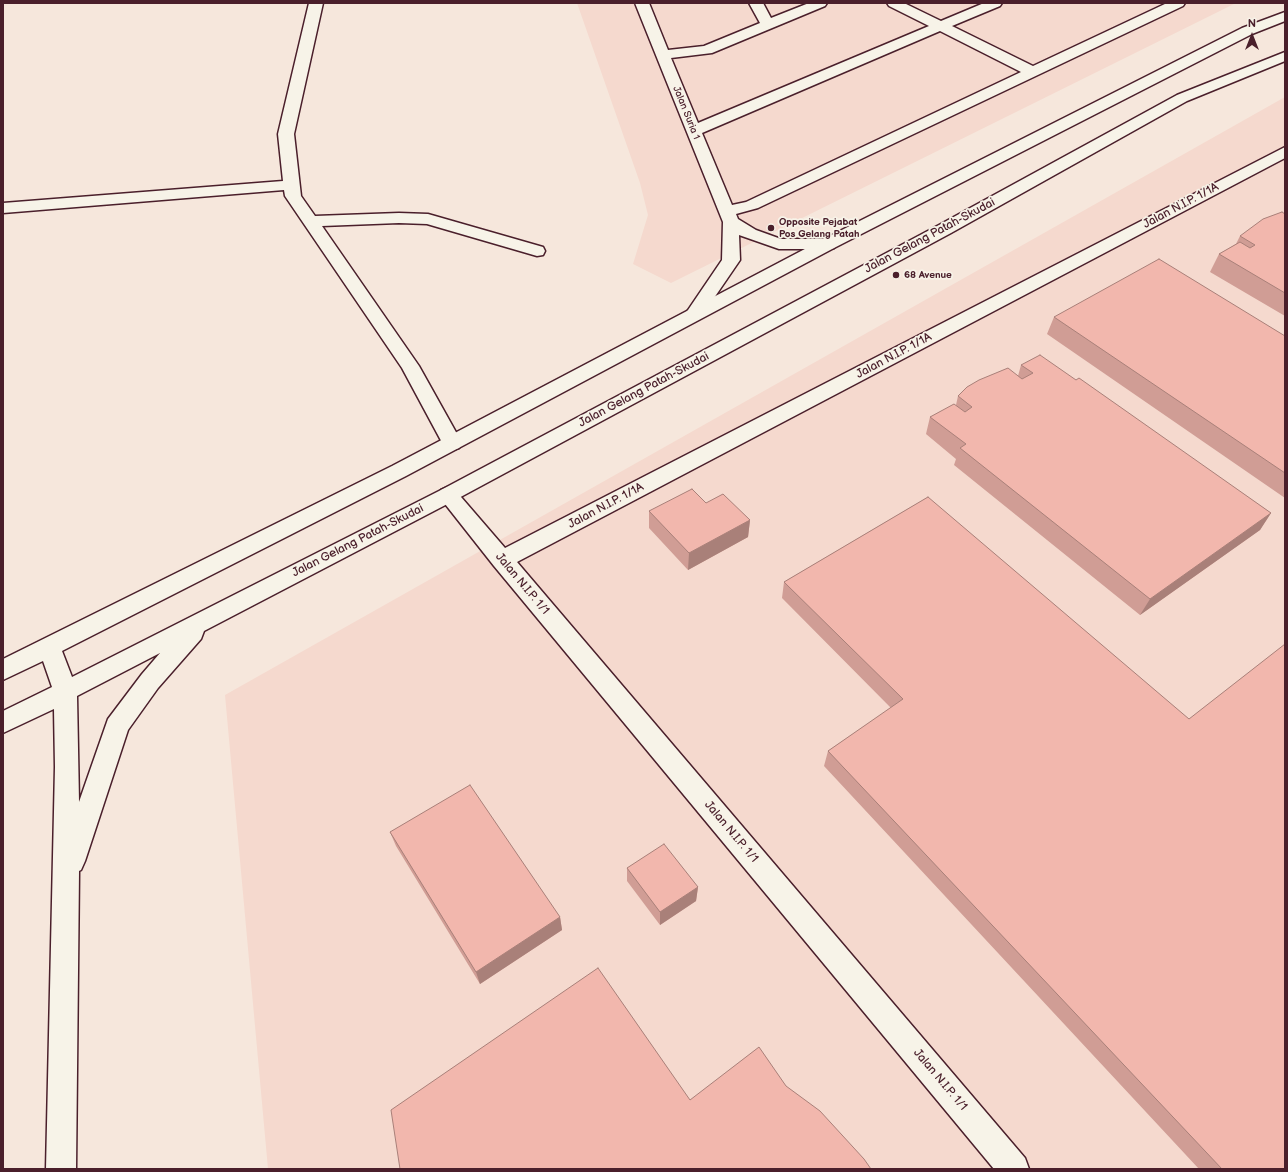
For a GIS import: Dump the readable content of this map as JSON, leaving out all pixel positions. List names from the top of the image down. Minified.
{"streets":{"main road":["Jalan Suria 1","Jalan N.I.P. 1/1A","Jalan Gelang Patah-Skudai","Jalan N.I.P. 1/1"]},"crossings":[["Jalan N.I.P. 1/1A","Jalan N.I.P. 1/1"],["Jalan Gelang Patah-Skudai","Jalan N.I.P. 1/1"]],"places":["Opposite Pejabat Pos Gelang Patah","68 Avenue"],"north":"top"}
